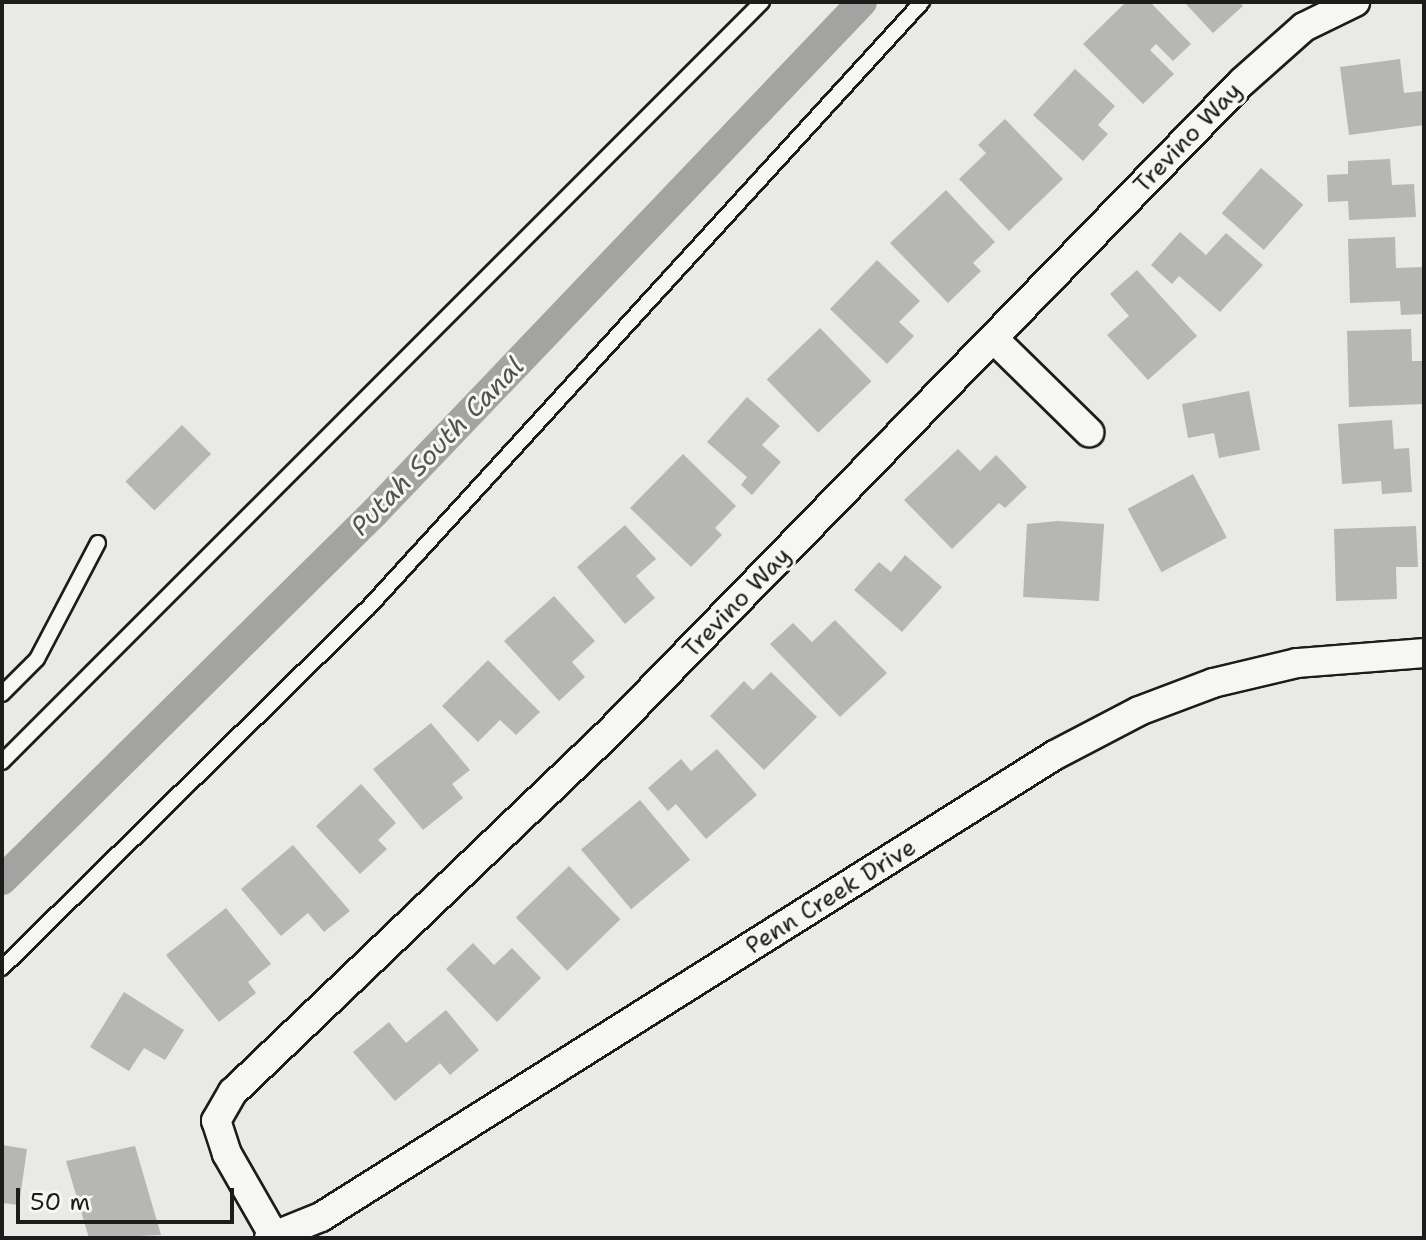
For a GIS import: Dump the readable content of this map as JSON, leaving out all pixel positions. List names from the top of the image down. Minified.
{"streets":{"street":["Trevino Way","Penn Creek Drive"]},"crossings":[["Trevino Way","Penn Creek Drive"]],"water":["Putah South Canal"],"scale_bar":"50 m"}
